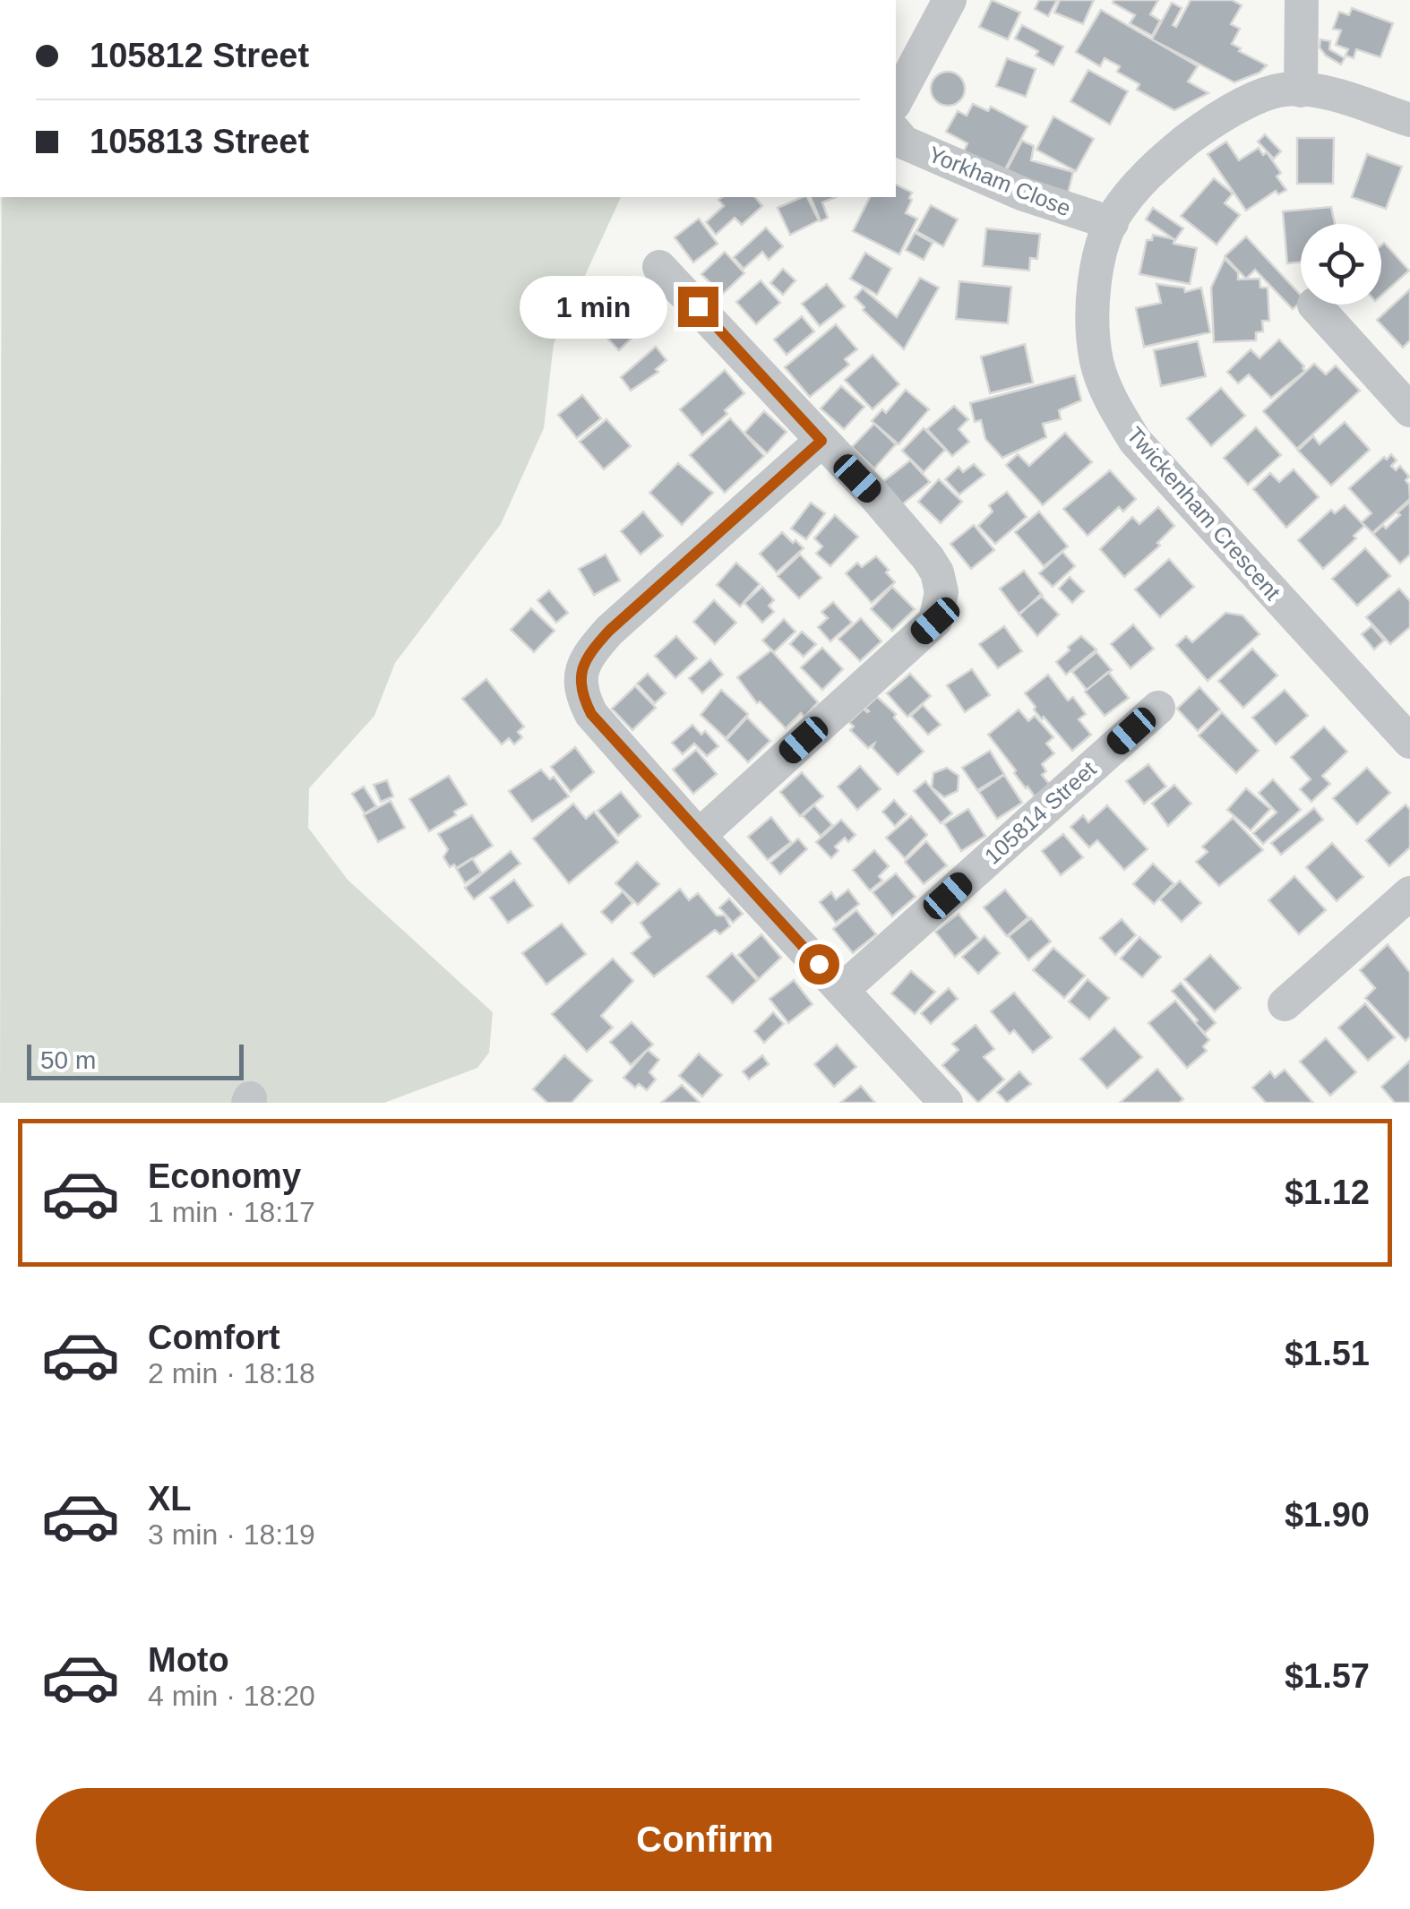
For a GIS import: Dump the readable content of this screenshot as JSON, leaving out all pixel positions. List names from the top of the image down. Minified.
{"streets":{"street":["Yorkham Close","Twickenham Crescent","105814 Street"]},"crossings":[["Yorkham Close","Twickenham Crescent"]],"scale_bar":"50 m","page":{"banner":["105812 Street","105813 Street"],"bubble":"1 min","scale":"50 m","list":[{"name":"Economy","note":"1 min · 18:17","value":"$1.12"},{"name":"Comfort","note":"2 min · 18:18","value":"$1.51"},{"name":"XL","note":"3 min · 18:19","value":"$1.90"},{"name":"Moto","note":"4 min · 18:20","value":"$1.57"}],"buttons":"Confirm"}}
